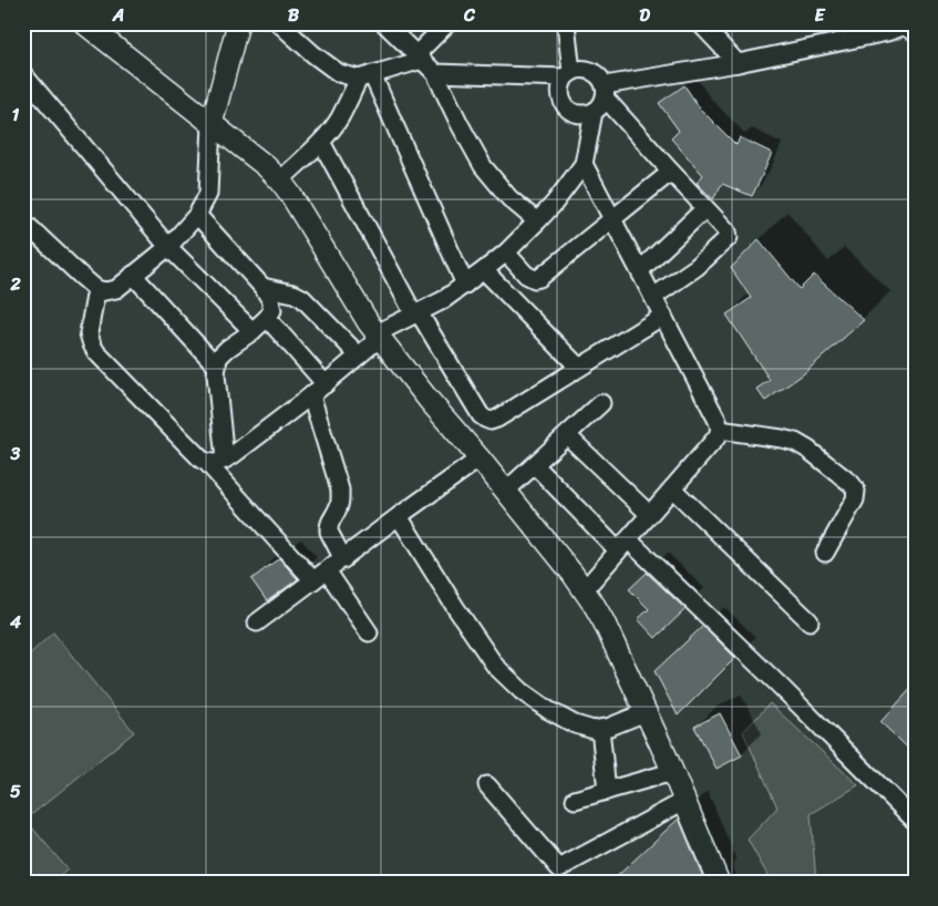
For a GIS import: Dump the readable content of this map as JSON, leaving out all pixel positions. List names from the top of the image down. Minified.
{"grid":{"columns":["A","B","C","D","E"],"rows":["1","2","3","4","5"]}}
